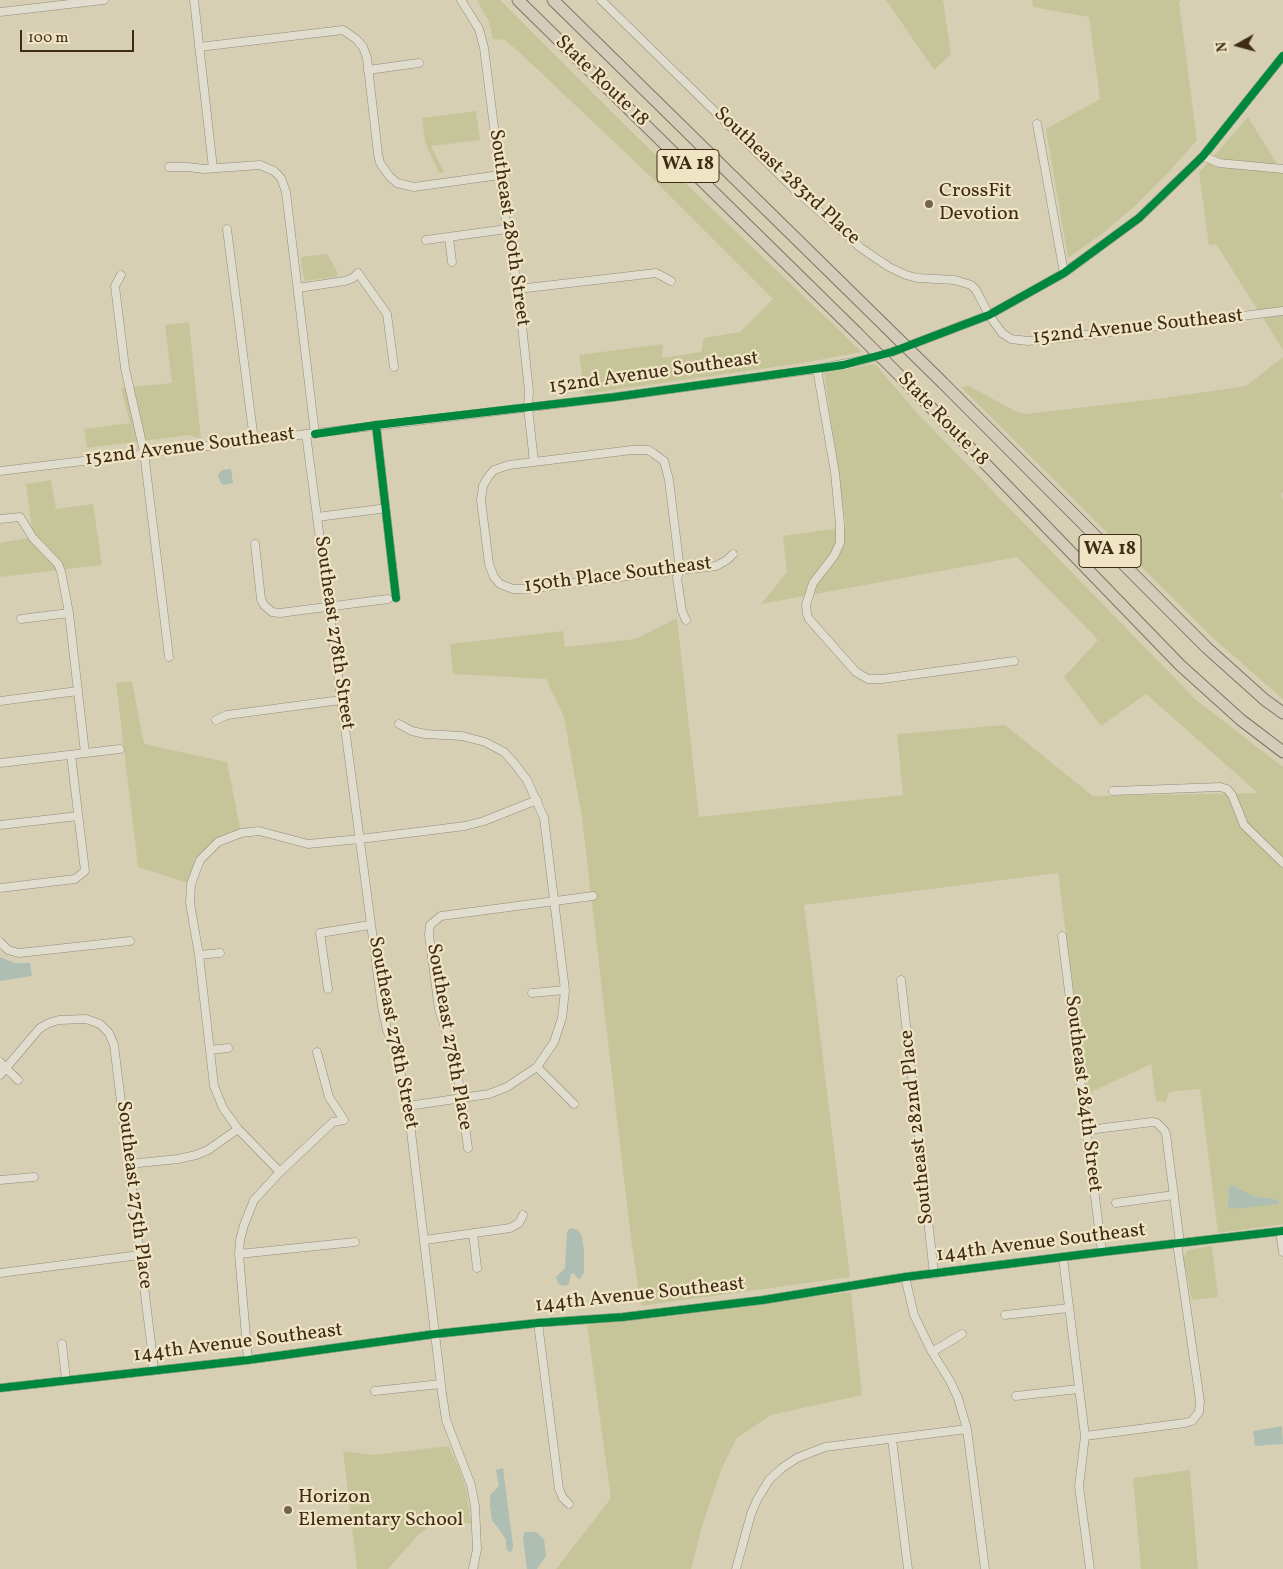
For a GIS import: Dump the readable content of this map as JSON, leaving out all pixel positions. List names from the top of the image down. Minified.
{"streets":{"highway":["State Route 18","WA 18"],"street":["Southeast 283rd Place","Southeast 280th Street","152nd Avenue Southeast","150th Place Southeast","Southeast 278th Street","Southeast 278th Place","Southeast 284th Street","Southeast 282nd Place","Southeast 275th Place","144th Avenue Southeast"]},"crossings":[["Southeast 283rd Place","152nd Avenue Southeast"],["Southeast 280th Street","152nd Avenue Southeast"],["Southeast 280th Street","150th Place Southeast"],["152nd Avenue Southeast","Southeast 278th Street"],["Southeast 278th Street","144th Avenue Southeast"],["Southeast 284th Street","144th Avenue Southeast"],["Southeast 282nd Place","144th Avenue Southeast"],["Southeast 275th Place","144th Avenue Southeast"]],"places":["CrossFit Devotion","Horizon Elementary School"],"scale_bar":"100 m","north":"left"}
